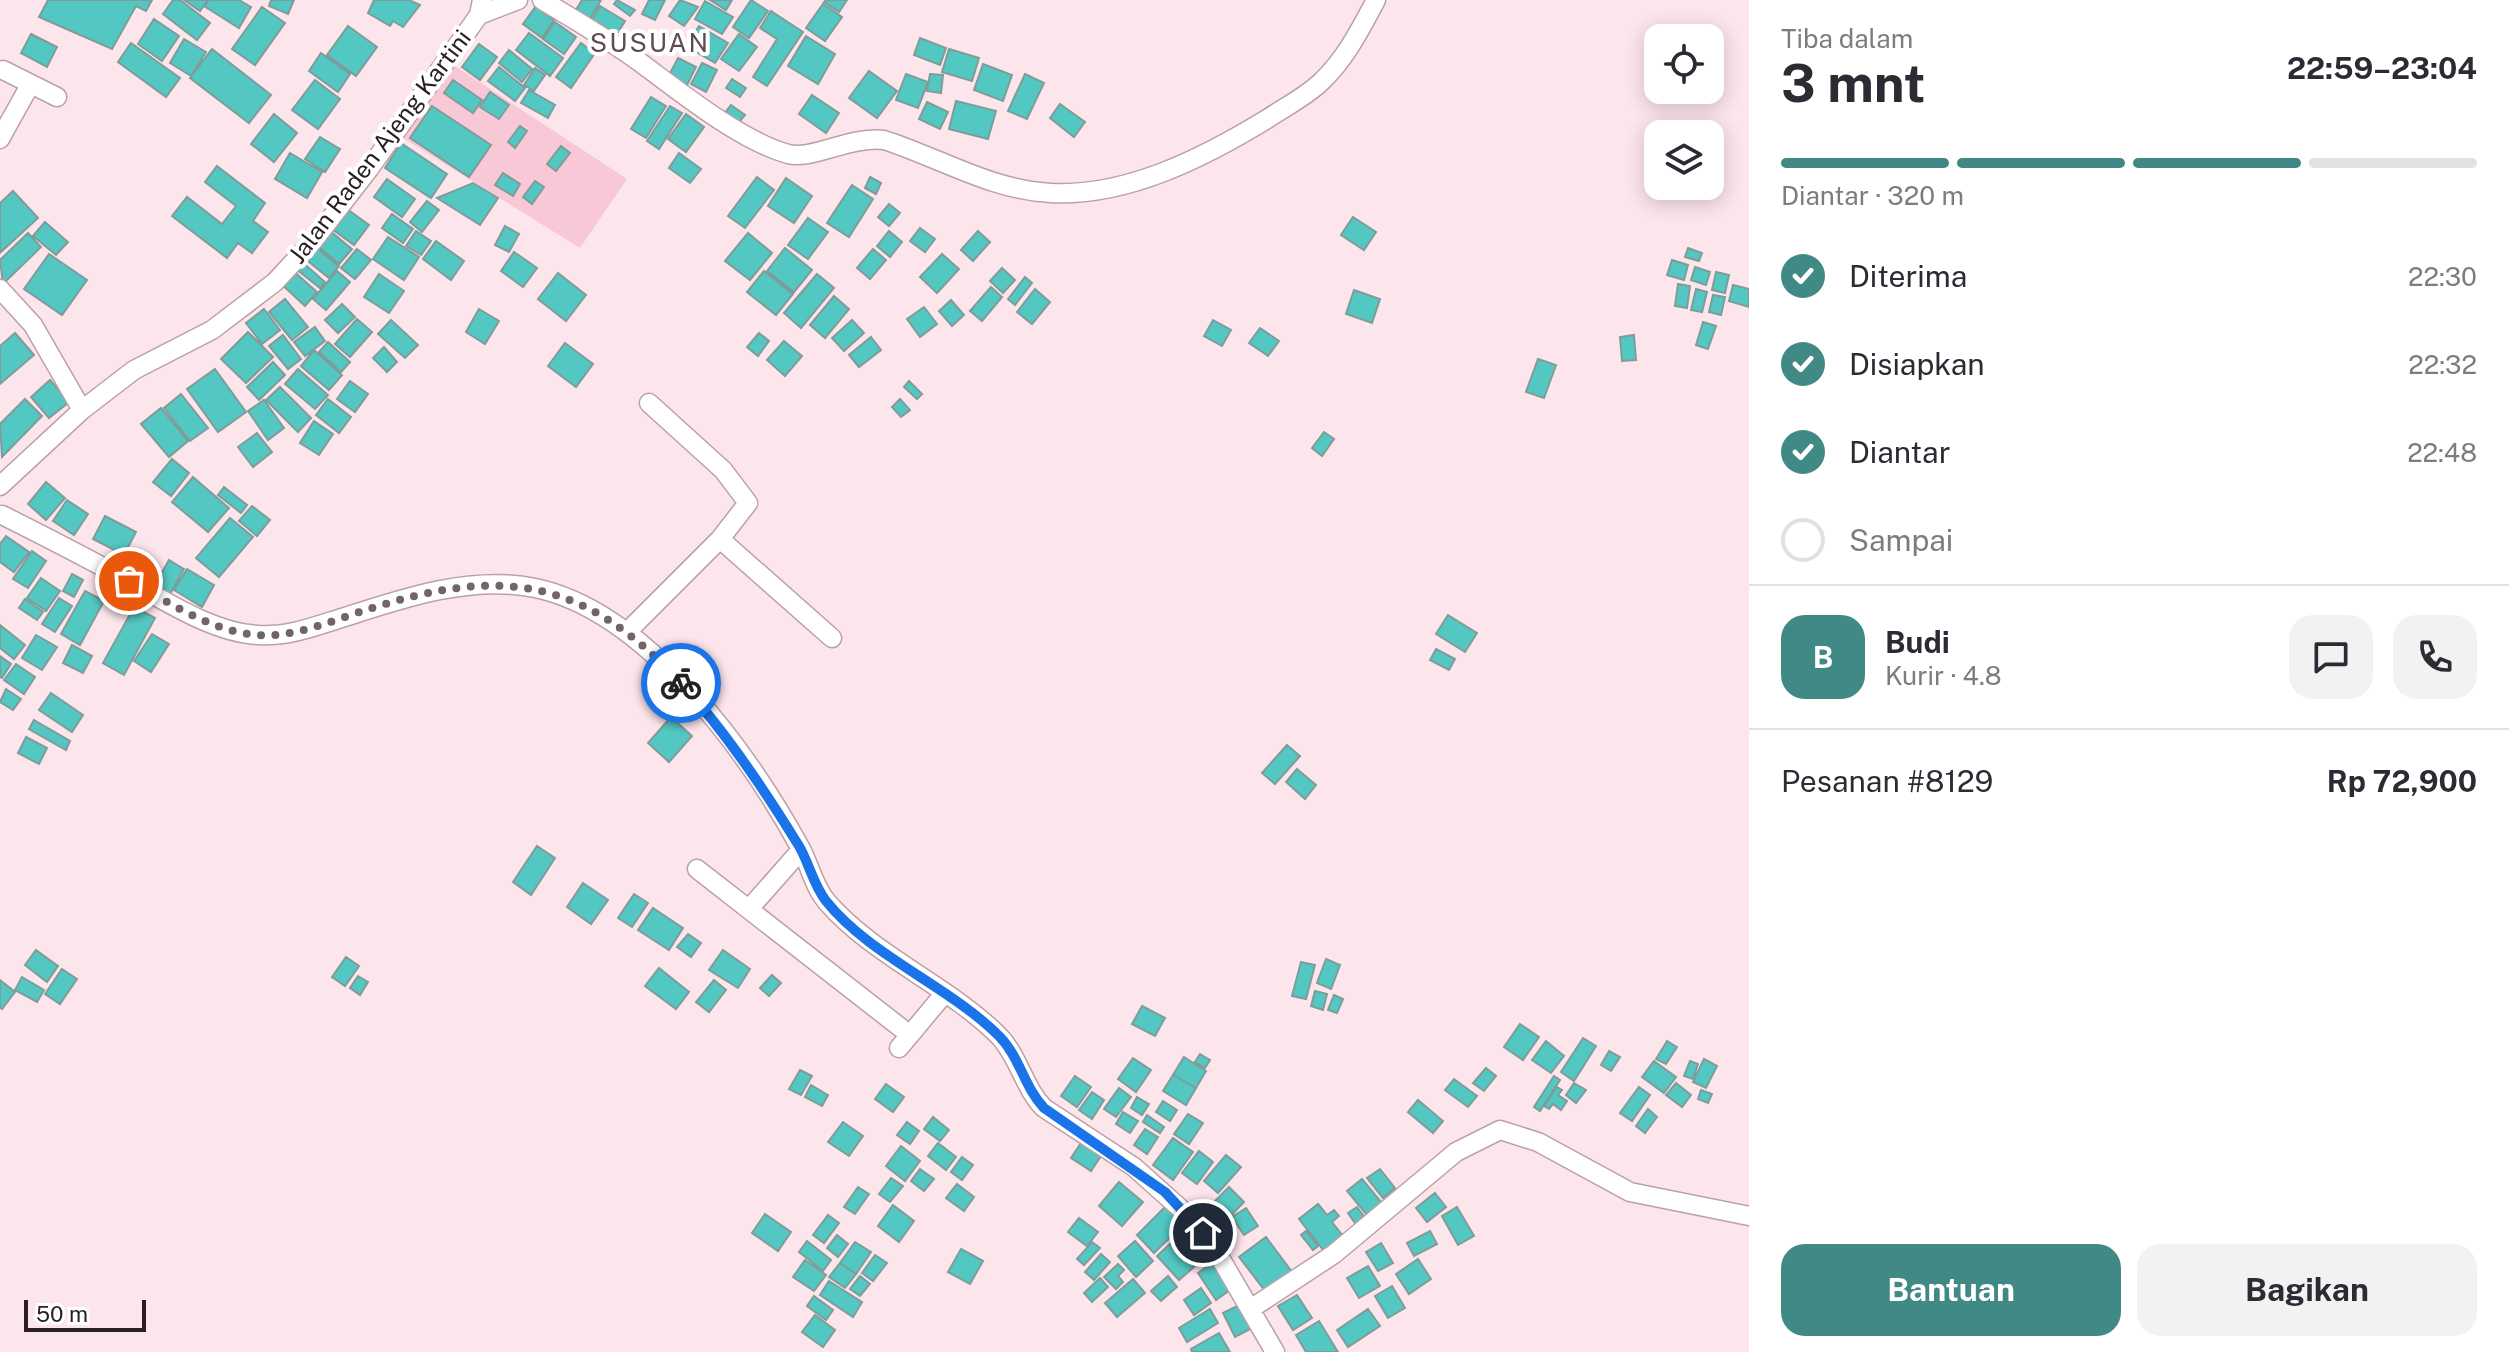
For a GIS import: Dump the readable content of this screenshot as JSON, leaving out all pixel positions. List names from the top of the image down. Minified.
{"streets":{"street":["Jalan Raden Ajeng Kartini"]},"districts":["SUSUAN"],"scale_bar":"50 m","page":{"heading":["3 mnt","Tiba dalam","22:59–23:04"],"panel":["Budi","Kurir · 4.8","Pesanan #8129","Rp 72,900"],"bar":"Diantar · 320 m","list":[["Diterima","22:30"],["Disiapkan","22:32"],["Diantar","22:48"],"Sampai"],"round":"B","buttons":["Bantuan","Bagikan"],"scale":"50 m"}}
